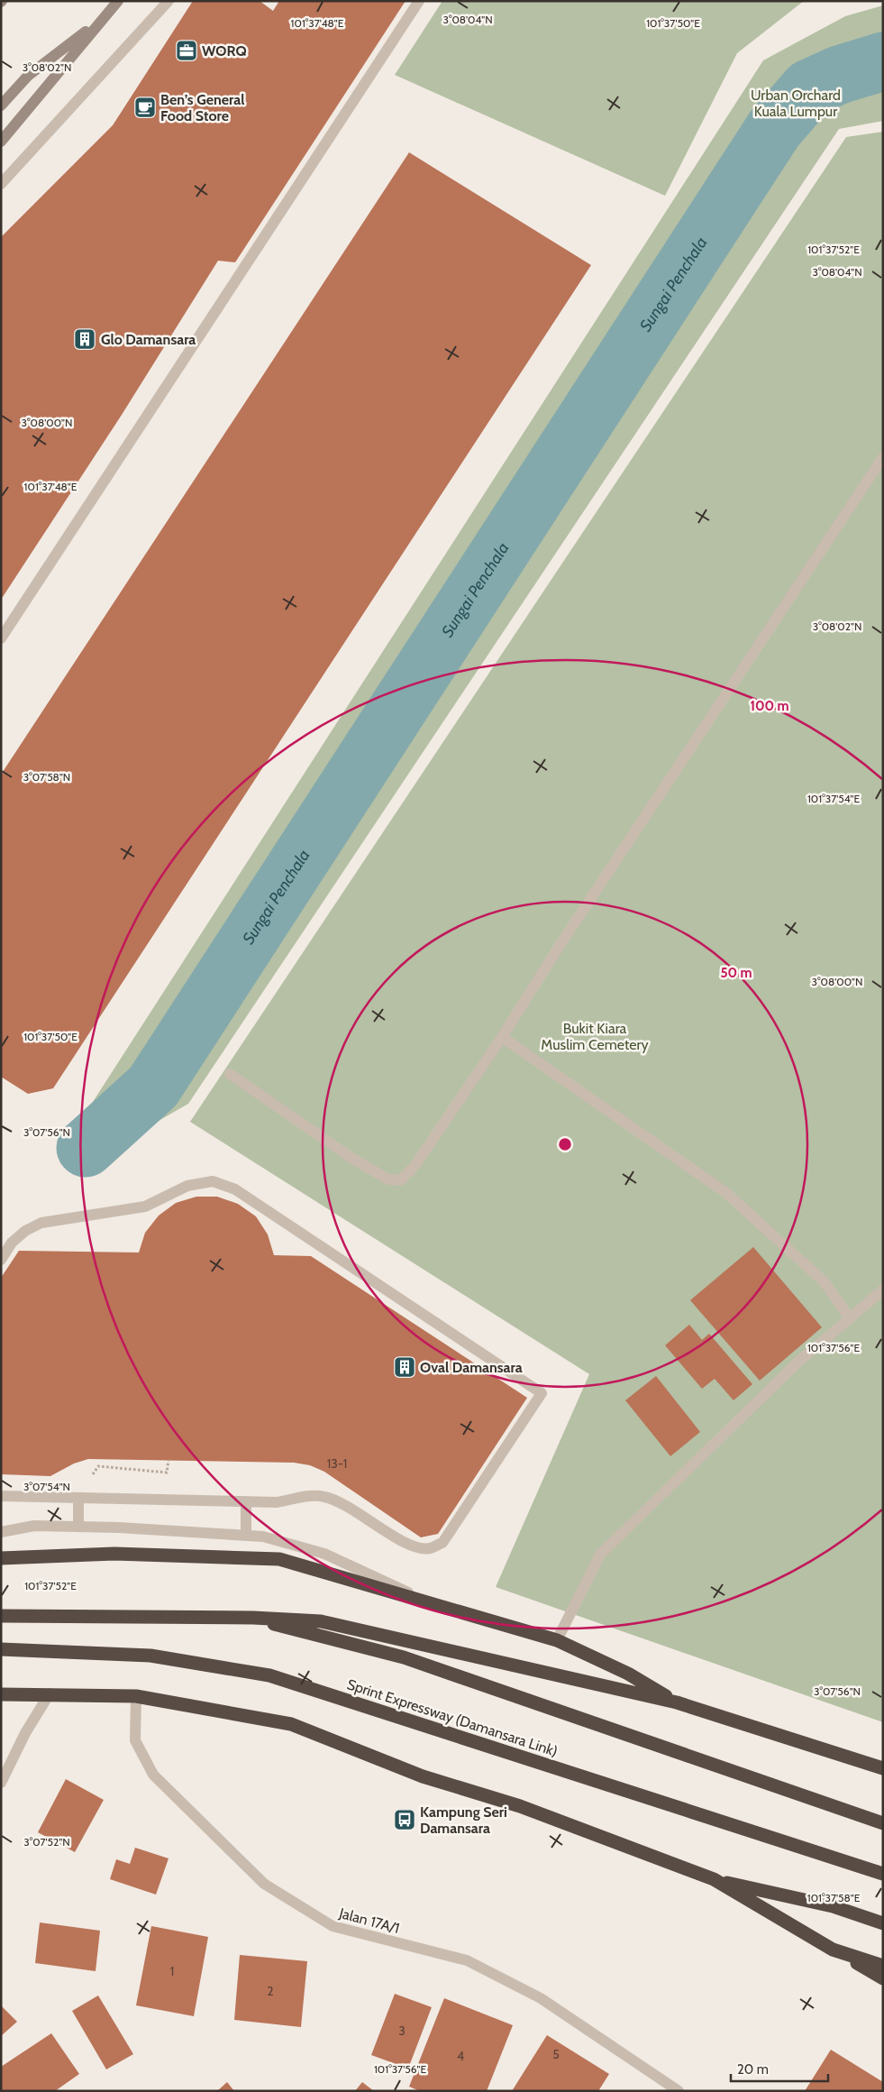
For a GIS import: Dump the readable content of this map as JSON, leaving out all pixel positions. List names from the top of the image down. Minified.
{"streets":{"highway":["Sprint Expressway (Damansara Link)"],"street":["Jalan 17A/1"]},"water":["Sungai Penchala"],"parks":["Urban Orchard Kuala Lumpur","Bukit Kiara Muslim Cemetery"],"places":{"office":["WORQ"],"cafe":["Ben’s General Food Store"],"building":["Glo Damansara","Oval Damansara"],"bus stop":["Kampung Seri Damansara"]},"house_numbers":["13-1","1","2","3","5","4"],"scale_bar":"20 m","coordinates":["3°08'04\"N","101°37'50\"E","101°37'48\"E","3°08'02\"N","101°37'52\"E","3°08'00\"N","3°07'58\"N","101°37'54\"E","3°07'56\"N","101°37'56\"E","3°07'54\"N","3°07'52\"N","101°37'58\"E"],"rings":["100 m","50 m"]}
